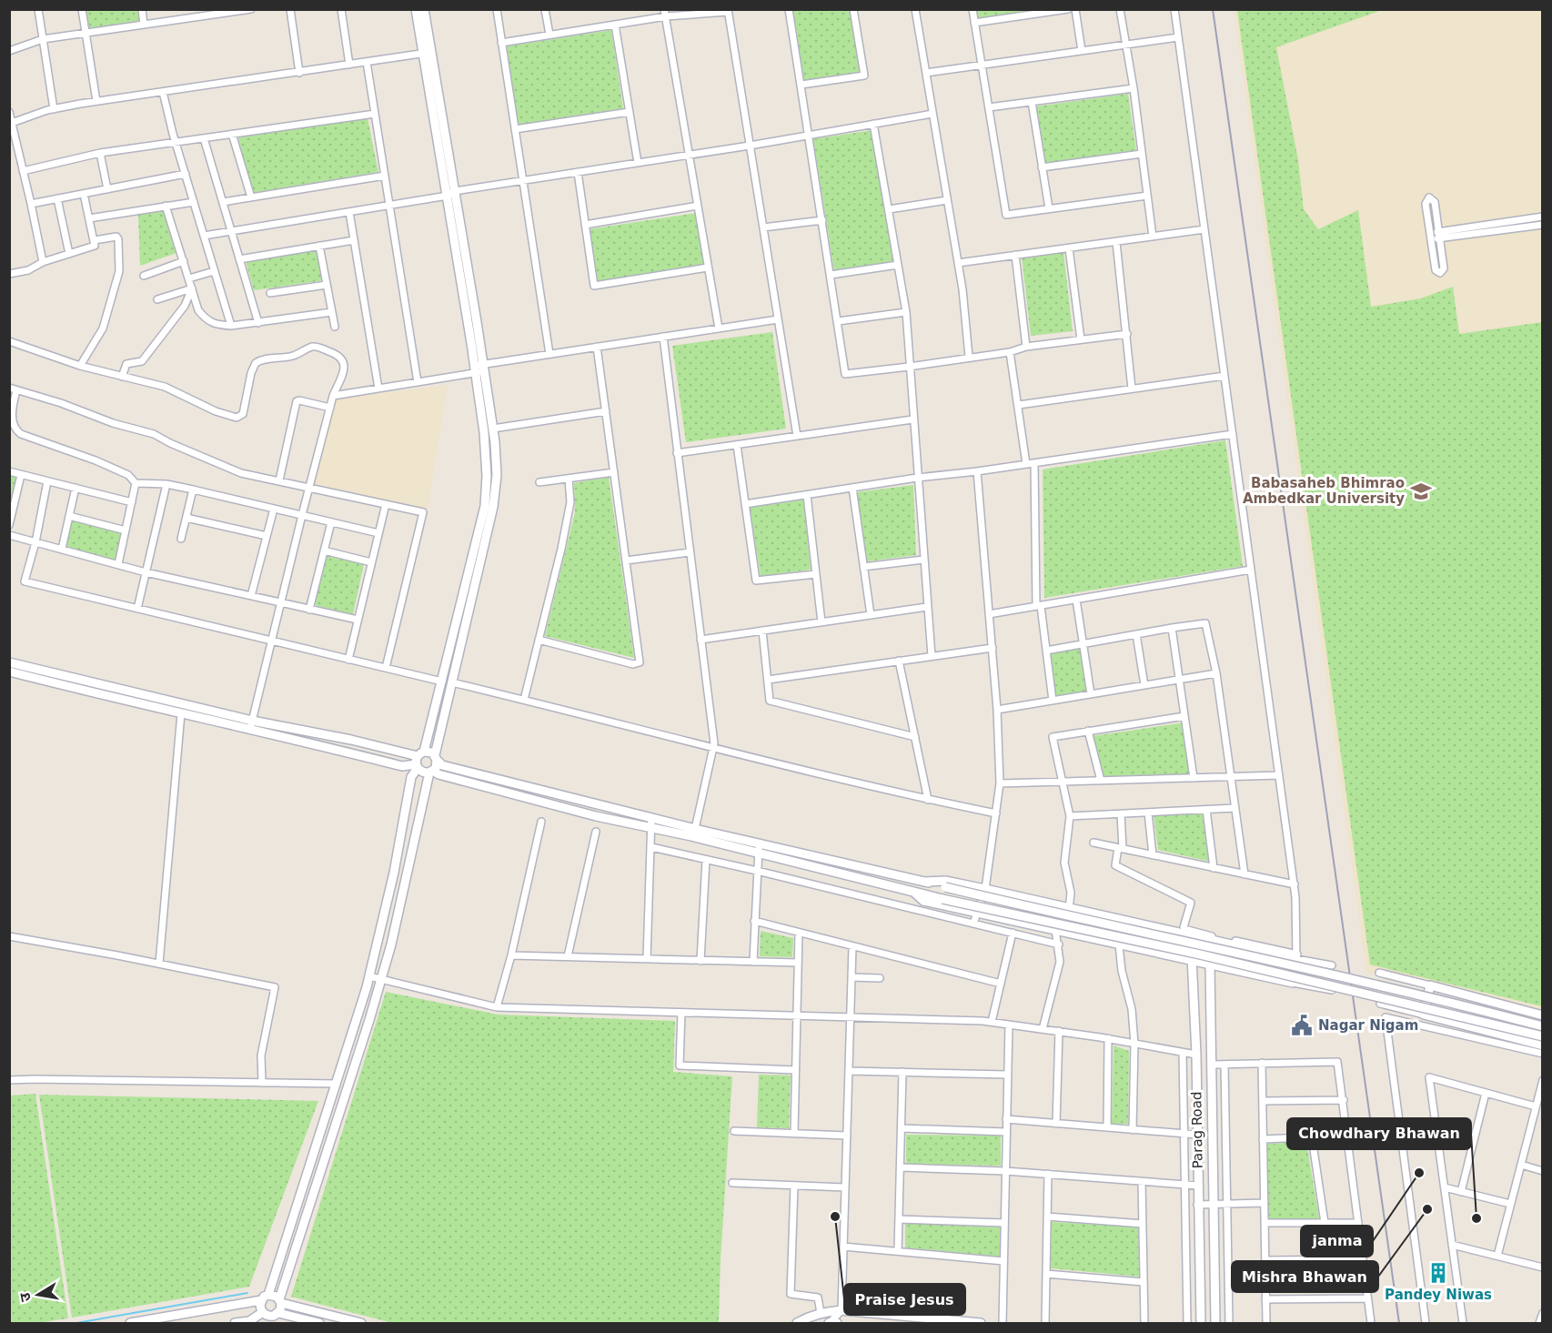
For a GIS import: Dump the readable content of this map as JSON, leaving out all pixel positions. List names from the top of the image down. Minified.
{"streets":{"street":["Parag Road"]},"places":{"school or university":["Babasaheb Bhimrao Ambedkar University"],"public building":["Nagar Nigam"],"other":["janma","Mishra Bhawan","Praise Jesus","Chowdhary Bhawan"],"building":["Pandey Niwas"]},"north":"left"}
